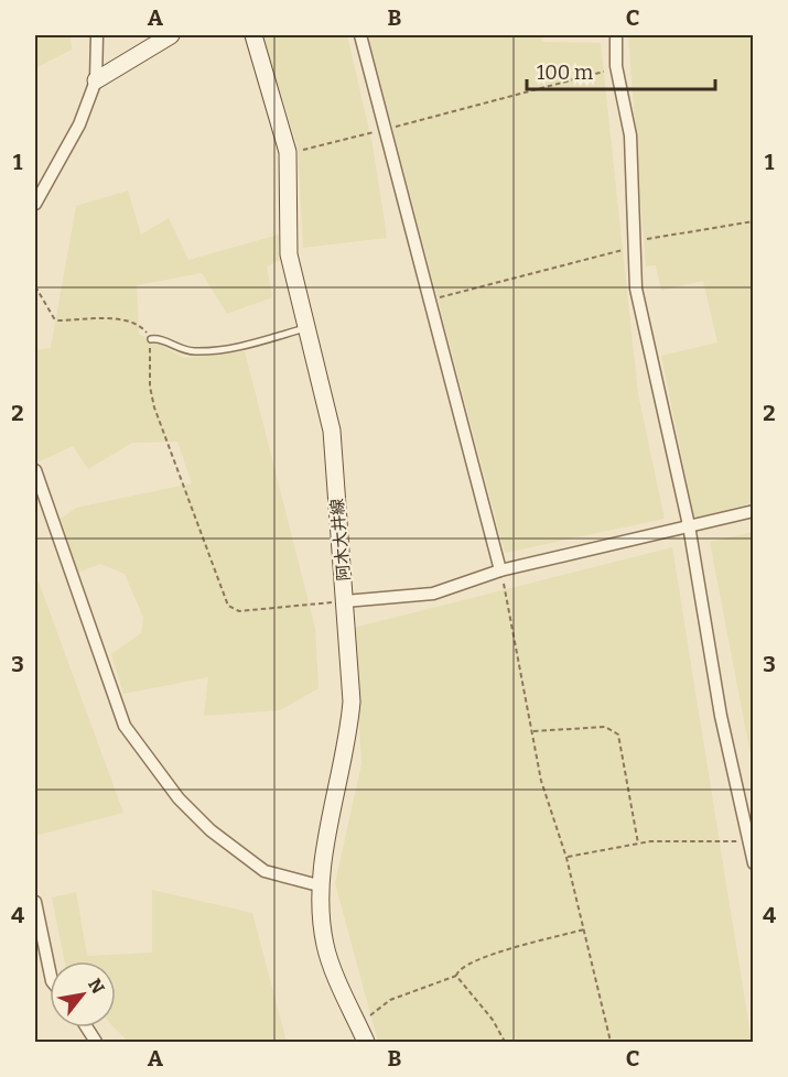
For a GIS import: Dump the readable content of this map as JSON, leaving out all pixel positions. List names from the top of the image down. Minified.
{"streets":{"main road":["阿木大井線"]},"scale_bar":"100 m","north":"top right","grid":{"columns":["A","B","C"],"rows":["1","2","3","4"]}}
